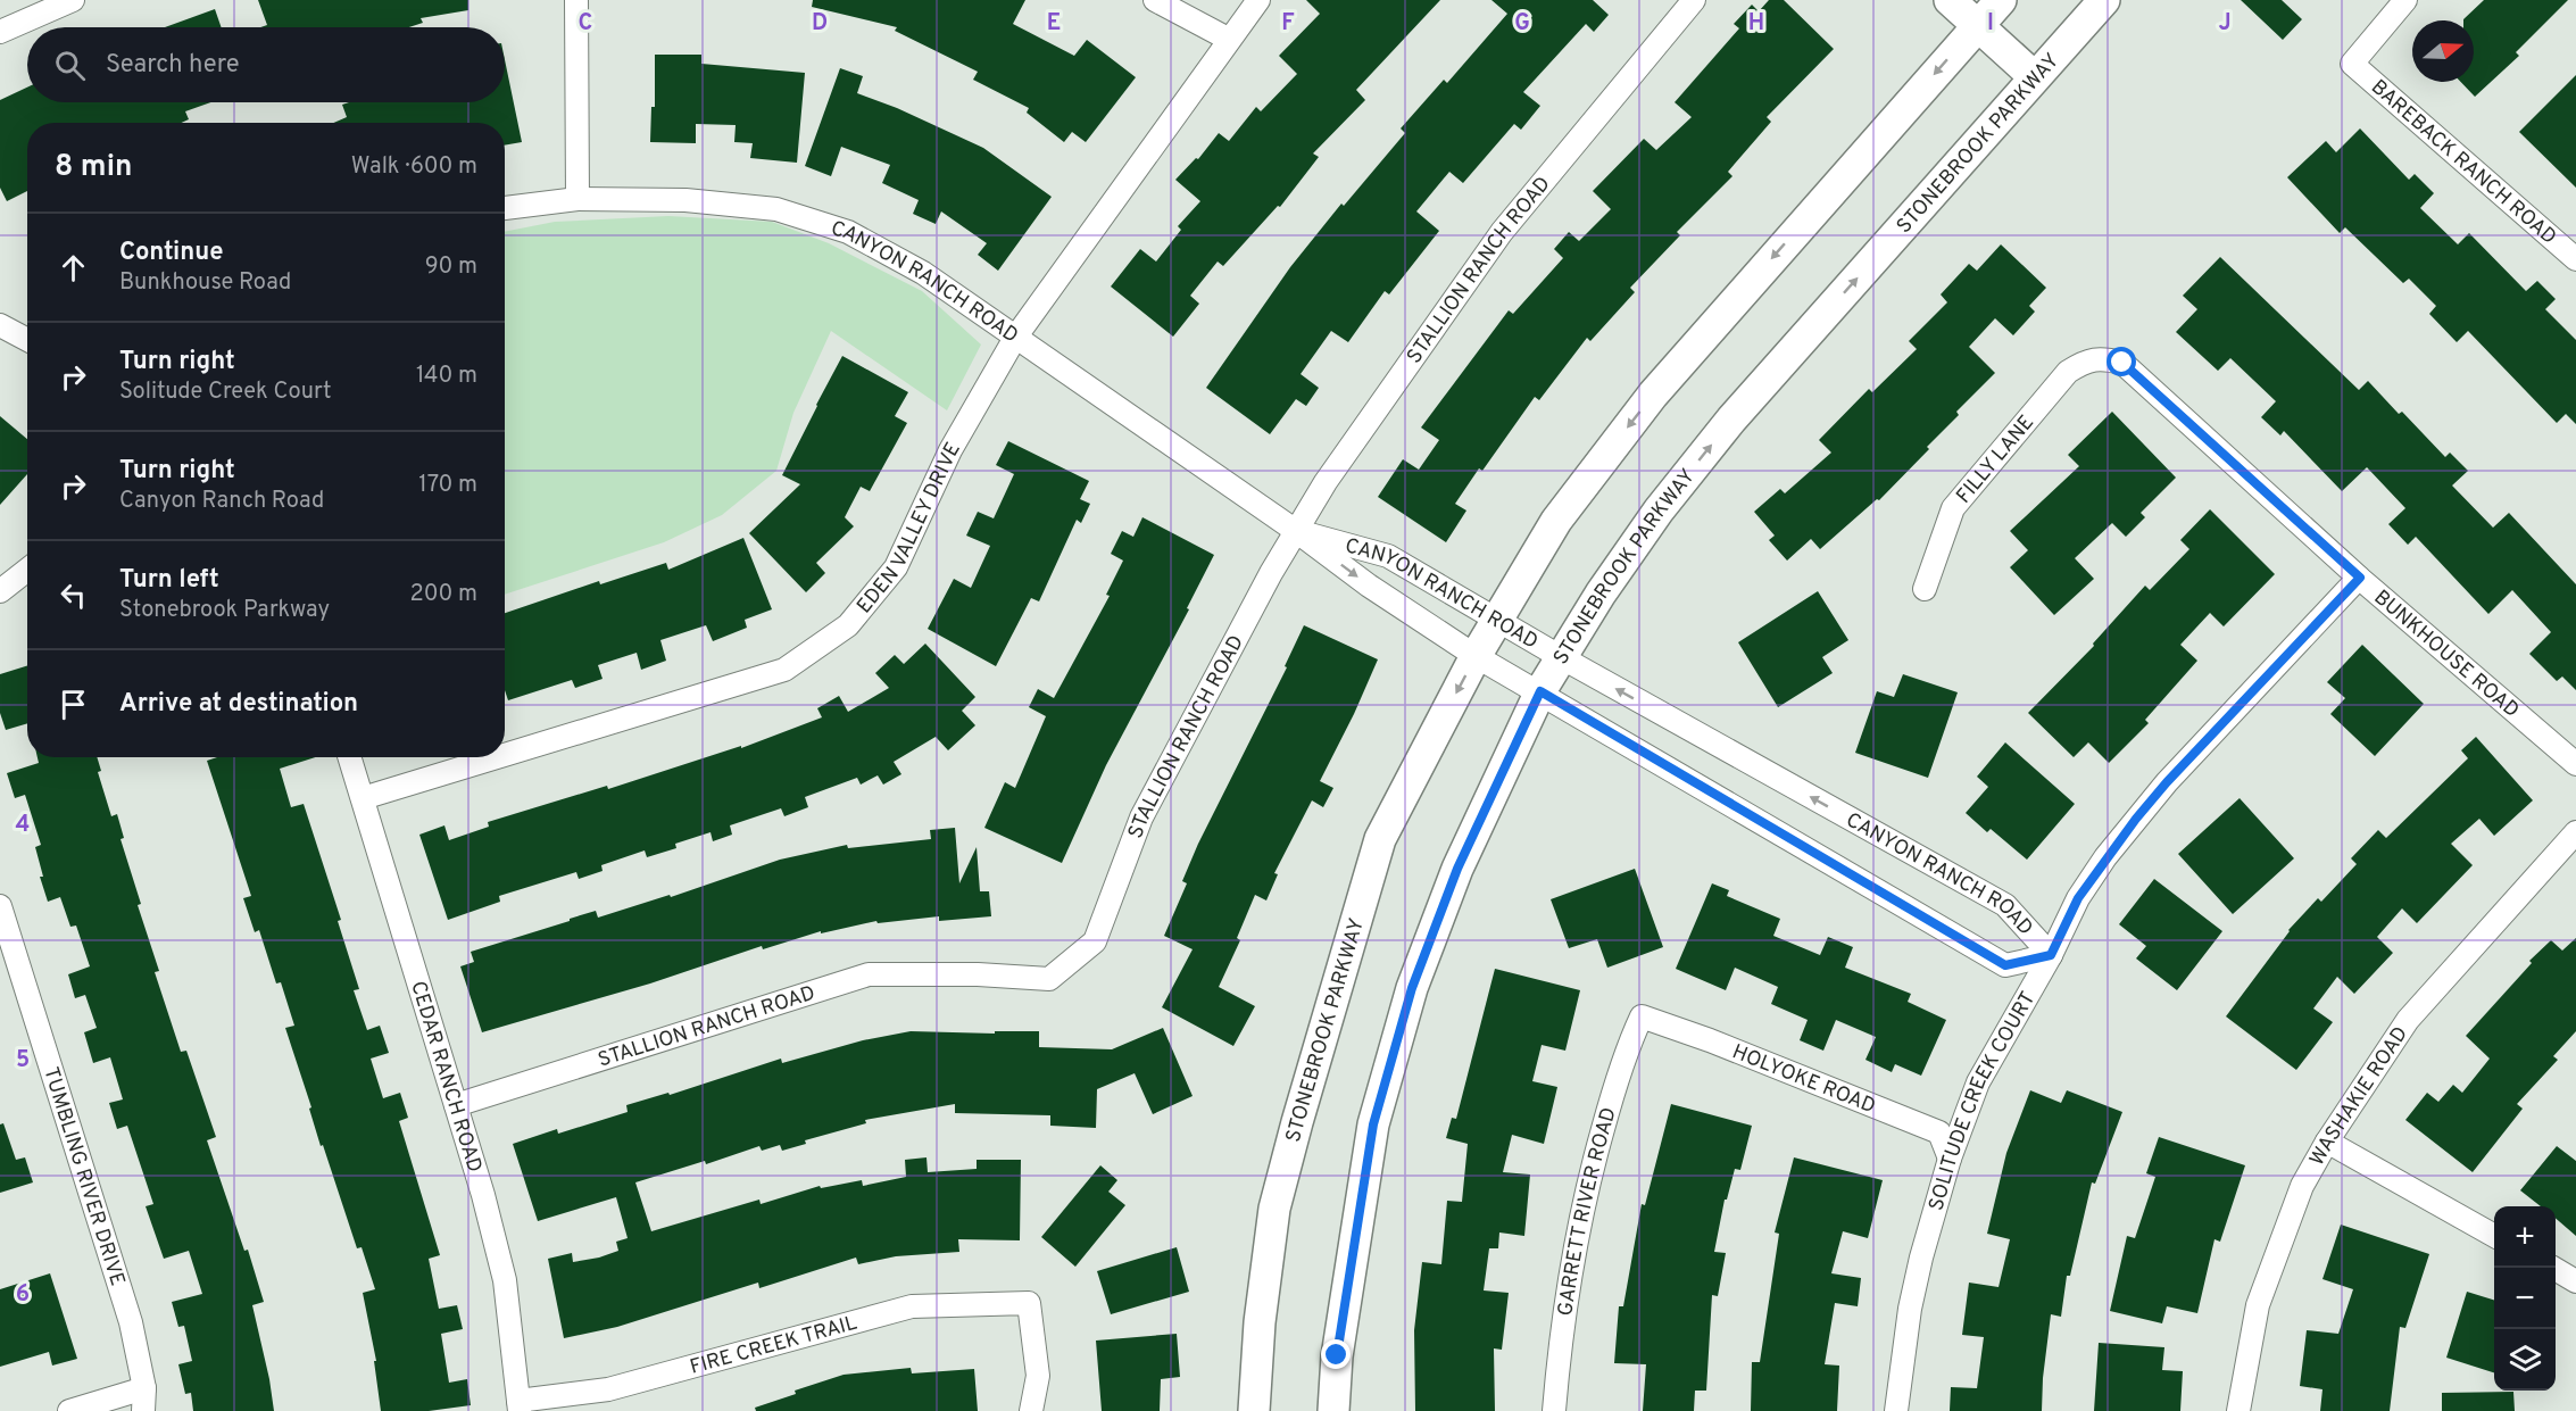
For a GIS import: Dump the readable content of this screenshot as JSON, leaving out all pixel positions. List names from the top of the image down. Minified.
{"streets":{"main road":["STONEBROOK PARKWAY"],"street":["BAREBACK RANCH ROAD","STALLION RANCH ROAD","CANYON RANCH ROAD","FILLY LANE","EDEN VALLEY DRIVE","BUNKHOUSE ROAD","CEDAR RANCH ROAD","HOLYOKE ROAD","WASHAKIE ROAD","SOLITUDE CREEK COURT","TUMBLING RIVER DRIVE","GARRETT RIVER ROAD","FIRE CREEK TRAIL"]},"crossings":[["STONEBROOK PARKWAY","CANYON RANCH ROAD"],["STALLION RANCH ROAD","CANYON RANCH ROAD"],["STALLION RANCH ROAD","CEDAR RANCH ROAD"],["CANYON RANCH ROAD","EDEN VALLEY DRIVE"],["CANYON RANCH ROAD","SOLITUDE CREEK COURT"],["FILLY LANE","BUNKHOUSE ROAD"],["EDEN VALLEY DRIVE","CEDAR RANCH ROAD"],["BUNKHOUSE ROAD","SOLITUDE CREEK COURT"],["CEDAR RANCH ROAD","FIRE CREEK TRAIL"],["HOLYOKE ROAD","SOLITUDE CREEK COURT"],["HOLYOKE ROAD","GARRETT RIVER ROAD"]],"north":"right","page":{"search":"Search here","heading":["8 min","Walk · 600 m"],"list":[["Continue","Bunkhouse Road","90 m"],["Turn right","Solitude Creek Court","140 m"],["Turn right","Canyon Ranch Road","170 m"],["Turn left","Stonebrook Parkway","200 m"],"Arrive at destination"],"map_buttons":["+","−"]},"grid":{"columns":["C","D","E","F","G","H","I","J"],"rows":["4","5","6"]}}
